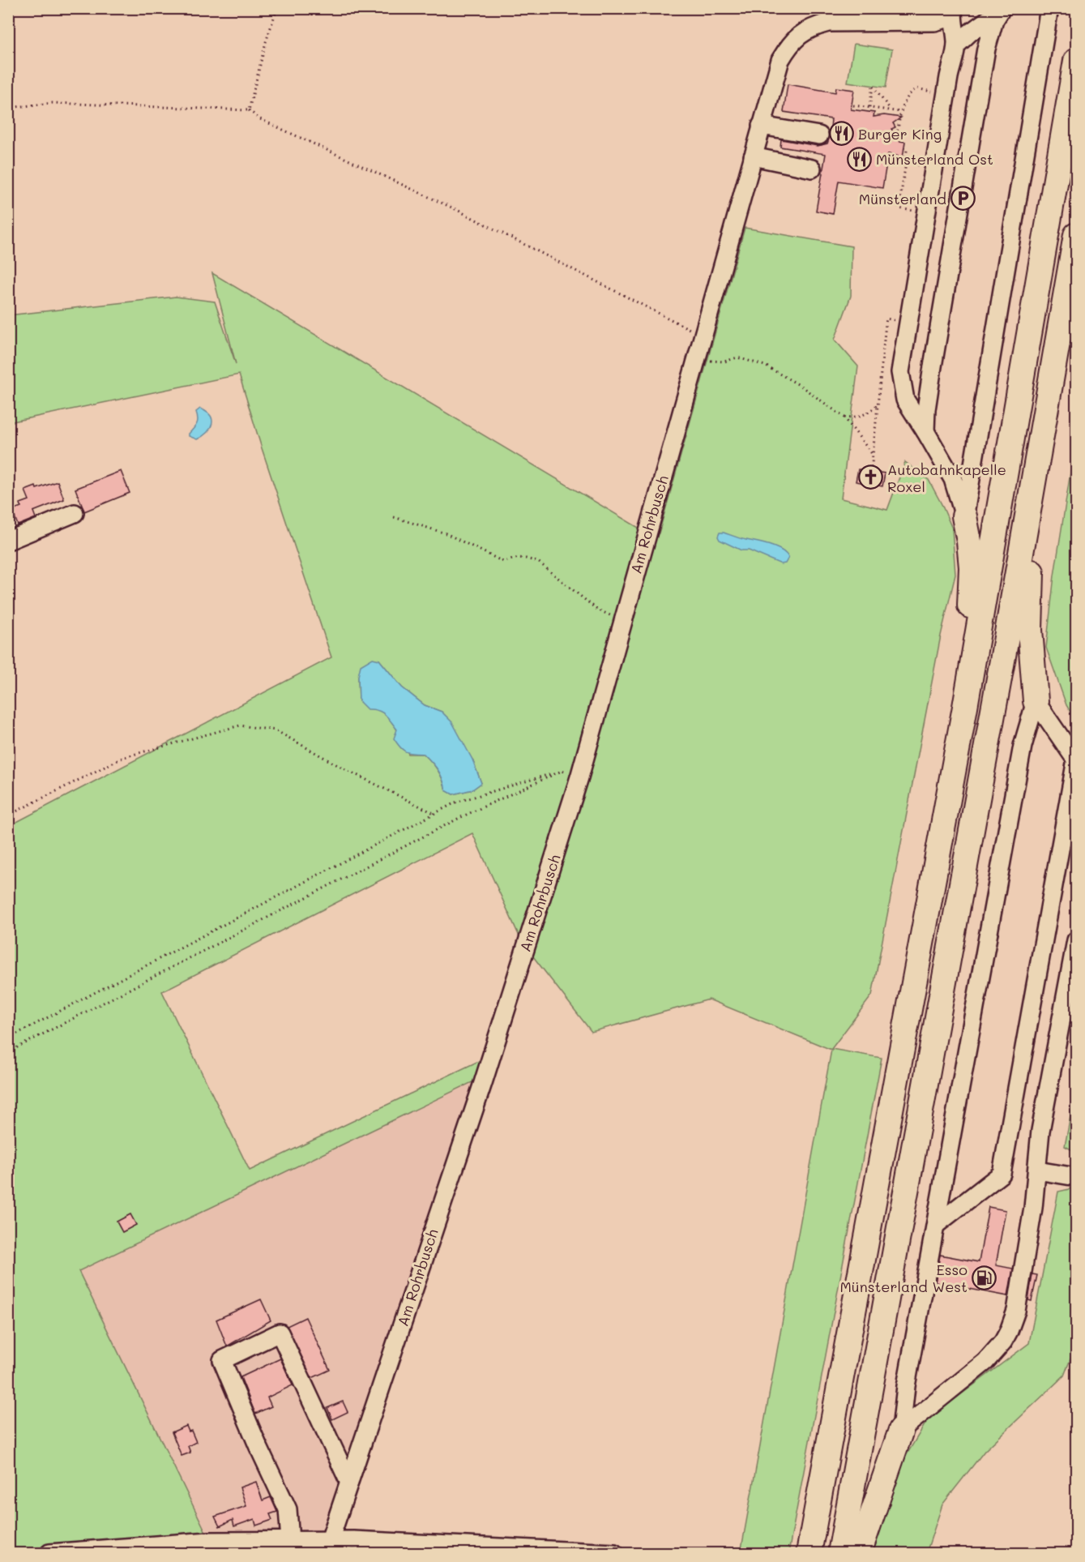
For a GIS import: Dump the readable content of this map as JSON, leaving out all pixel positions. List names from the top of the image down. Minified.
{"streets":{"street":["Am Rohrbusch"]},"places":{"restaurant":["Burger King","Münsterland Ost"],"parking":["Münsterland"],"church":["Autobahnkapelle Roxel"],"fuel station":["Esso Münsterland West"]}}
